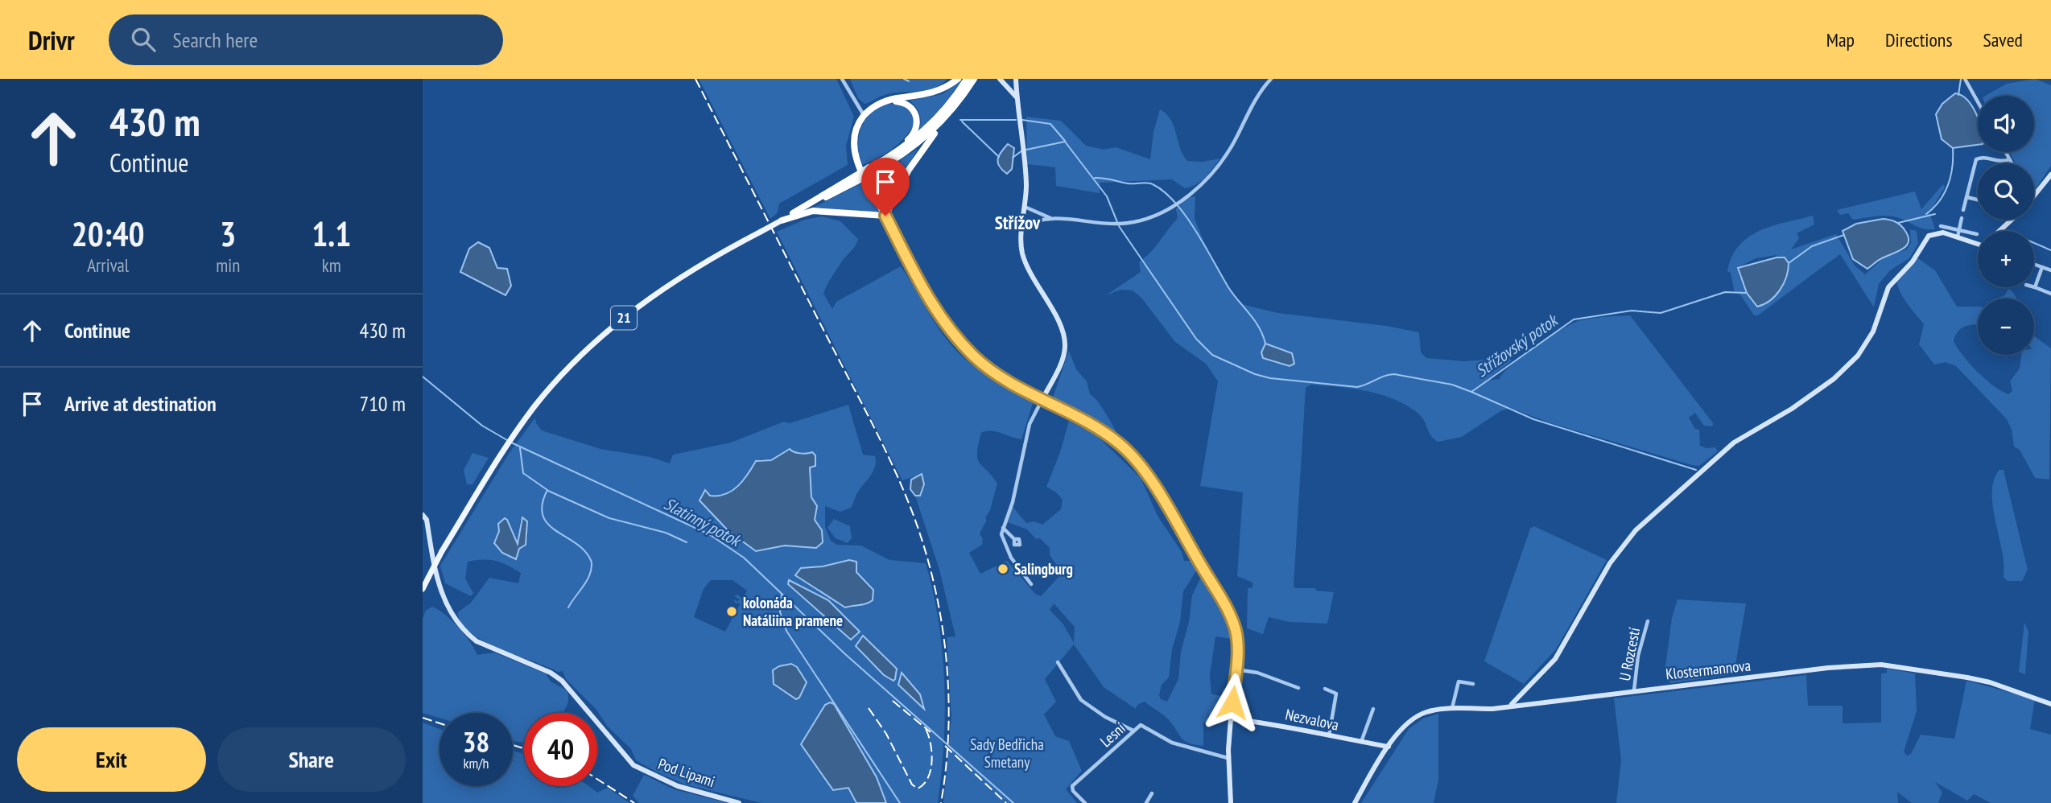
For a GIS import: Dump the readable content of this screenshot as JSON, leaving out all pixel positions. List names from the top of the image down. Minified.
{"streets":{"highway":["21"],"street":["U Rozcestí","Klostermannova","Nezvalova","Lesní","Pod Lipami"]},"crossings":[["U Rozcestí","Klostermannova"],["Klostermannova","Nezvalova"]],"districts":["Střížov"],"water":["Střížovský potok","Slatinný potok"],"parks":["Sady Bedřicha Smetany"],"places":["Salingburg","kolonáda Natáliina pramene"],"page":{"header":"Drivr","search":"Search here","nav":["Map","Directions","Saved"],"turn":["430 m","Continue"],"map_buttons":["+","−"],"eta":["20:40","Arrival","3","min","1.1","km"],"list":[{"name":"Continue","value":"430 m"},{"name":"Arrive at destination","value":"710 m"}],"speed":"38 km/h","limit":"40","buttons":["Exit","Share"]}}
